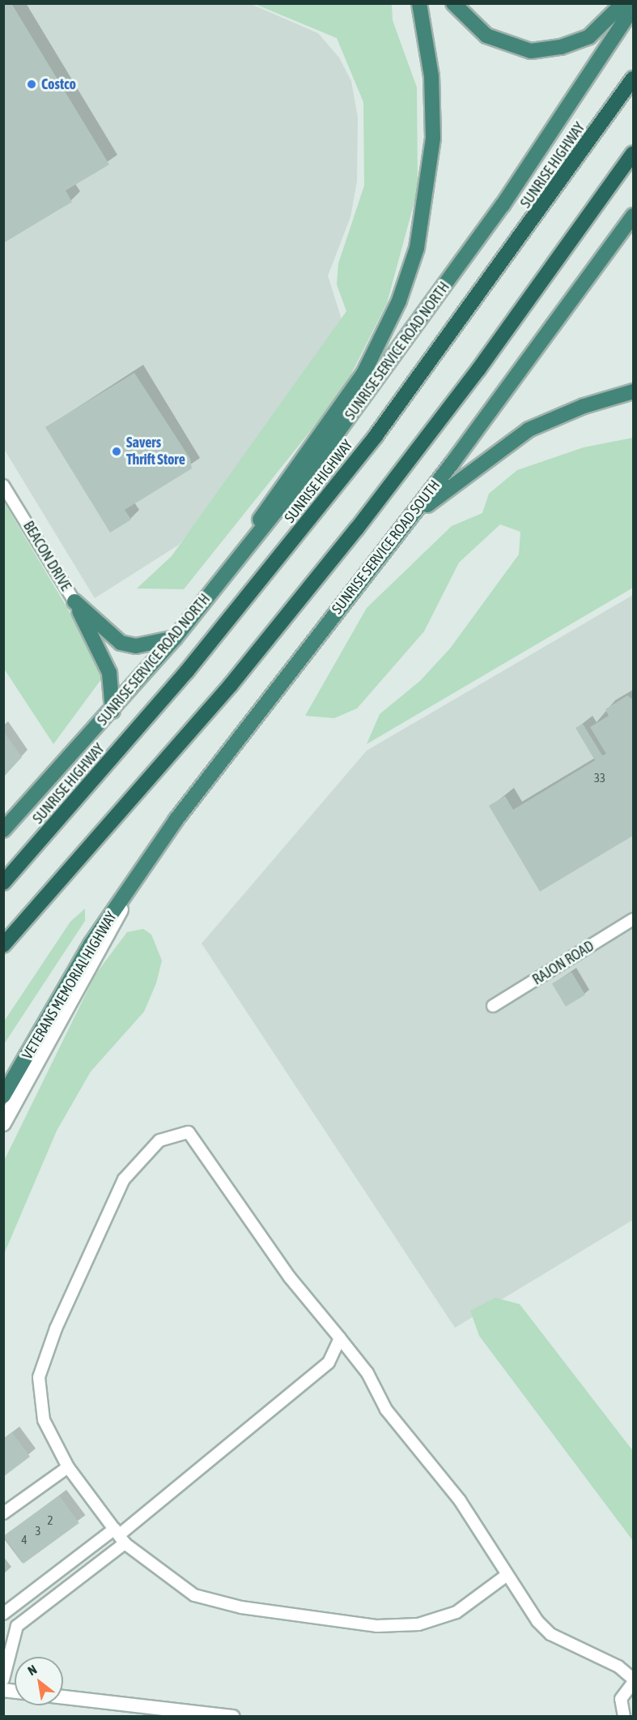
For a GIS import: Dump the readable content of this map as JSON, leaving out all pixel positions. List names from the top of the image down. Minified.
{"streets":{"highway":["SUNRISE HIGHWAY","SUNRISE SERVICE ROAD NORTH","SUNRISE SERVICE ROAD SOUTH","VETERANS MEMORIAL HIGHWAY"],"street":["BEACON DRIVE","RAJON ROAD"]},"crossings":[["SUNRISE SERVICE ROAD SOUTH","VETERANS MEMORIAL HIGHWAY"]],"places":["Costco","Savers Thrift Store"],"house_numbers":["33","2","3","4"],"north":"top left"}
